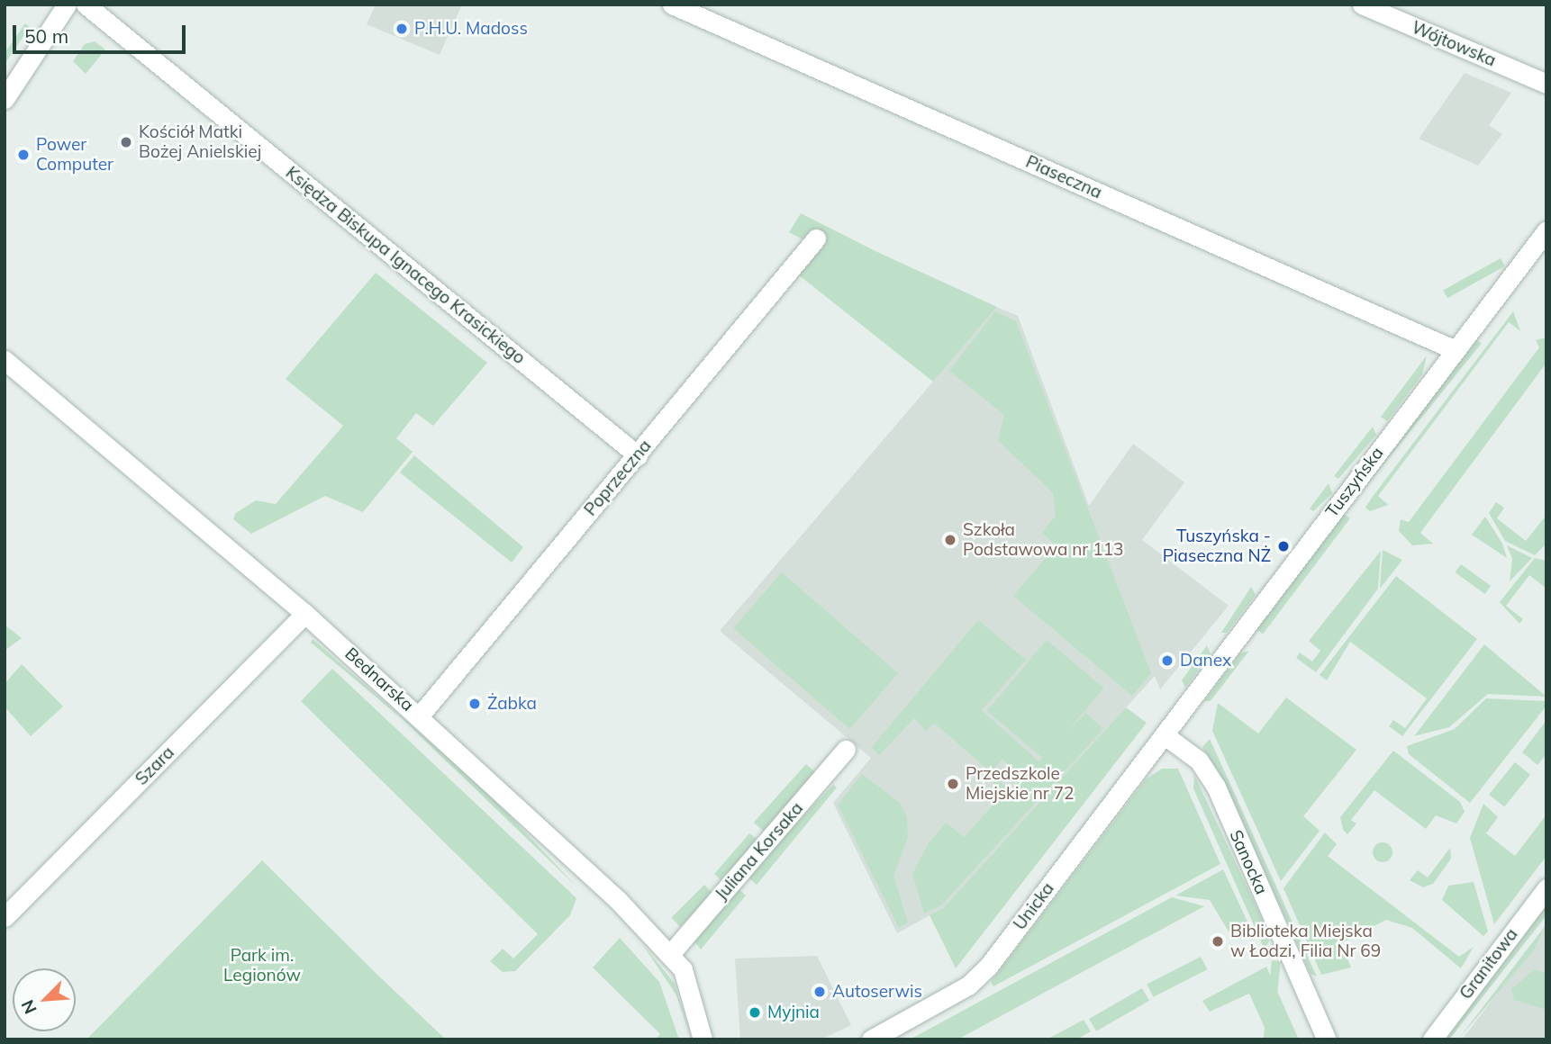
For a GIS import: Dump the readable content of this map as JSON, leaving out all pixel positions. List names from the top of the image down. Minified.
{"streets":{"street":["Wójtowska","Piaseczna","Księdza Biskupa Ignacego Krasickiego","Poprzeczna","Tuszyńska","Bednarska","Szara","Juliana Korsaka","Sanocka","Unicka","Granitowa"]},"crossings":[["Piaseczna","Tuszyńska"],["Księdza Biskupa Ignacego Krasickiego","Poprzeczna"],["Poprzeczna","Bednarska"],["Tuszyńska","Sanocka"],["Tuszyńska","Unicka"],["Bednarska","Szara"],["Bednarska","Juliana Korsaka"],["Sanocka","Unicka"]],"parks":["Park im. Legionów"],"places":["P.H.U. Madoss","Kościół Matki Bożej Anielskiej","Power Computer","Szkoła Podstawowa nr 113","Tuszyńska - Piaseczna NŻ","Danex","Żabka","Przedszkole Miejskie nr 72","Biblioteka Miejska w Łodzi, Filia Nr 69","Autoserwis","Myjnia"],"scale_bar":"50 m","north":"bottom left"}
